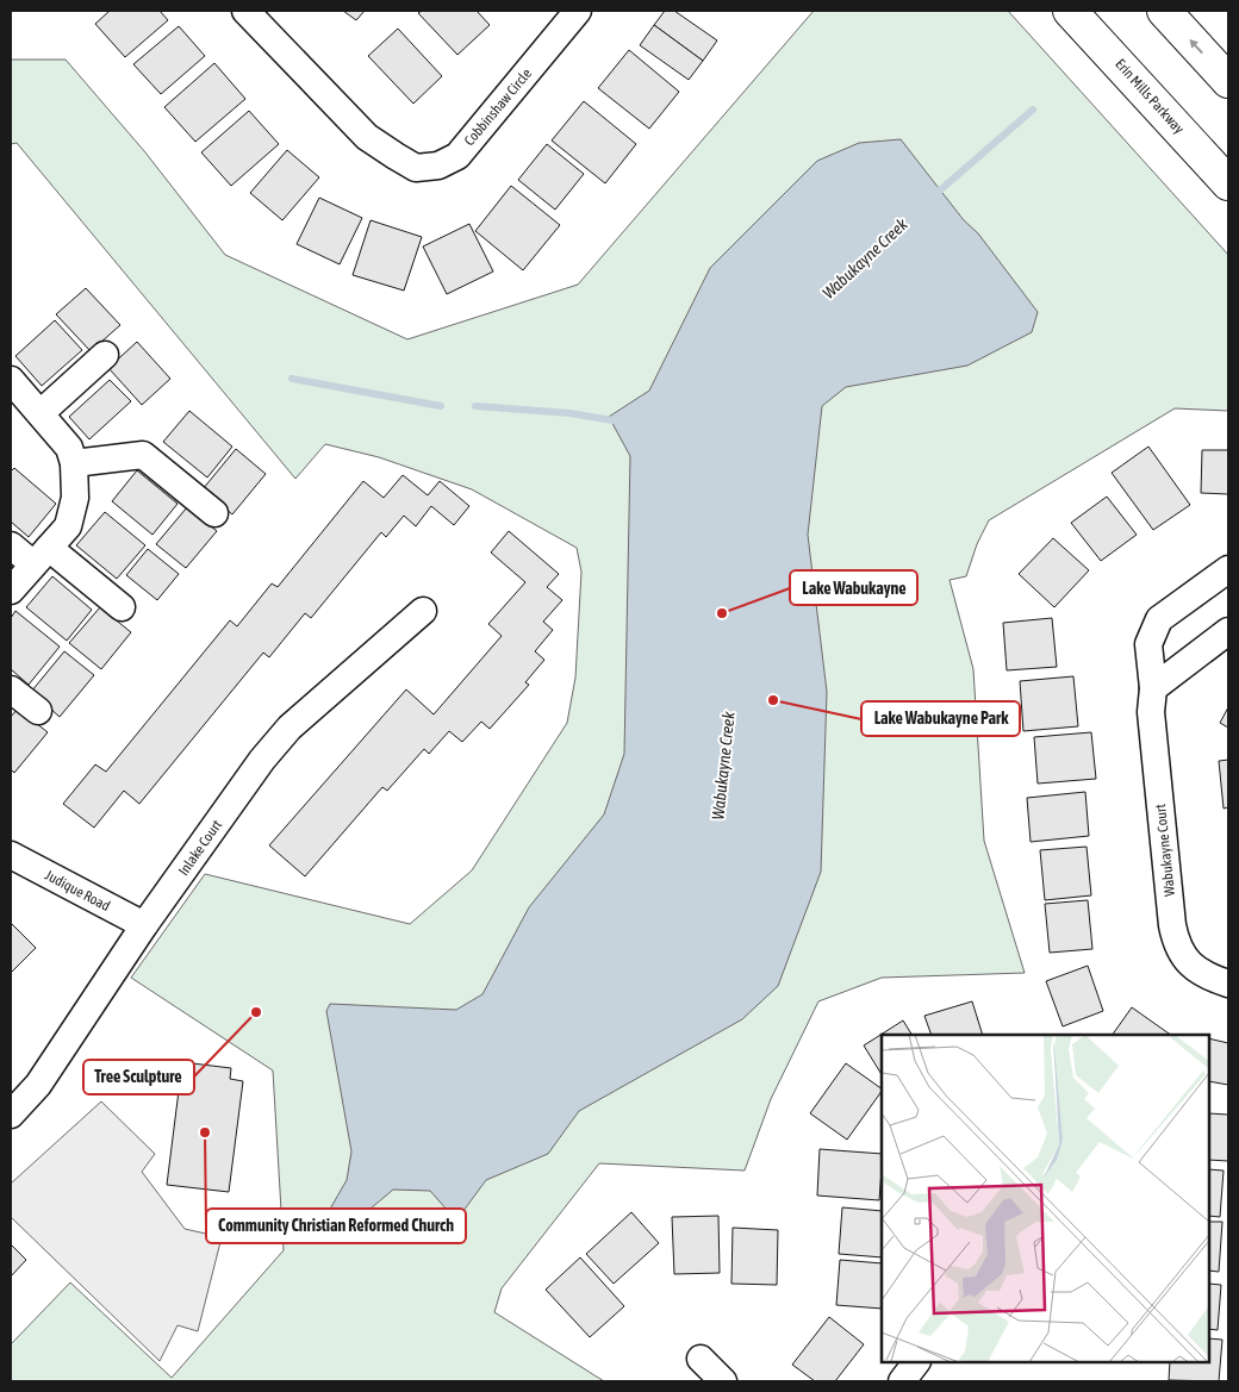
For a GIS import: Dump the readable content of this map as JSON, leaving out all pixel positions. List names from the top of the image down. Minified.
{"streets":{"main road":["Erin Mills Parkway"],"street":["Cobbinshaw Circle","Inlake Court","Wabukayne Court","Judique Road"]},"crossings":[["Inlake Court","Judique Road"]],"water":["Wabukayne Creek"],"places":["Lake Wabukayne","Lake Wabukayne Park","Tree Sculpture","Community Christian Reformed Church"]}
